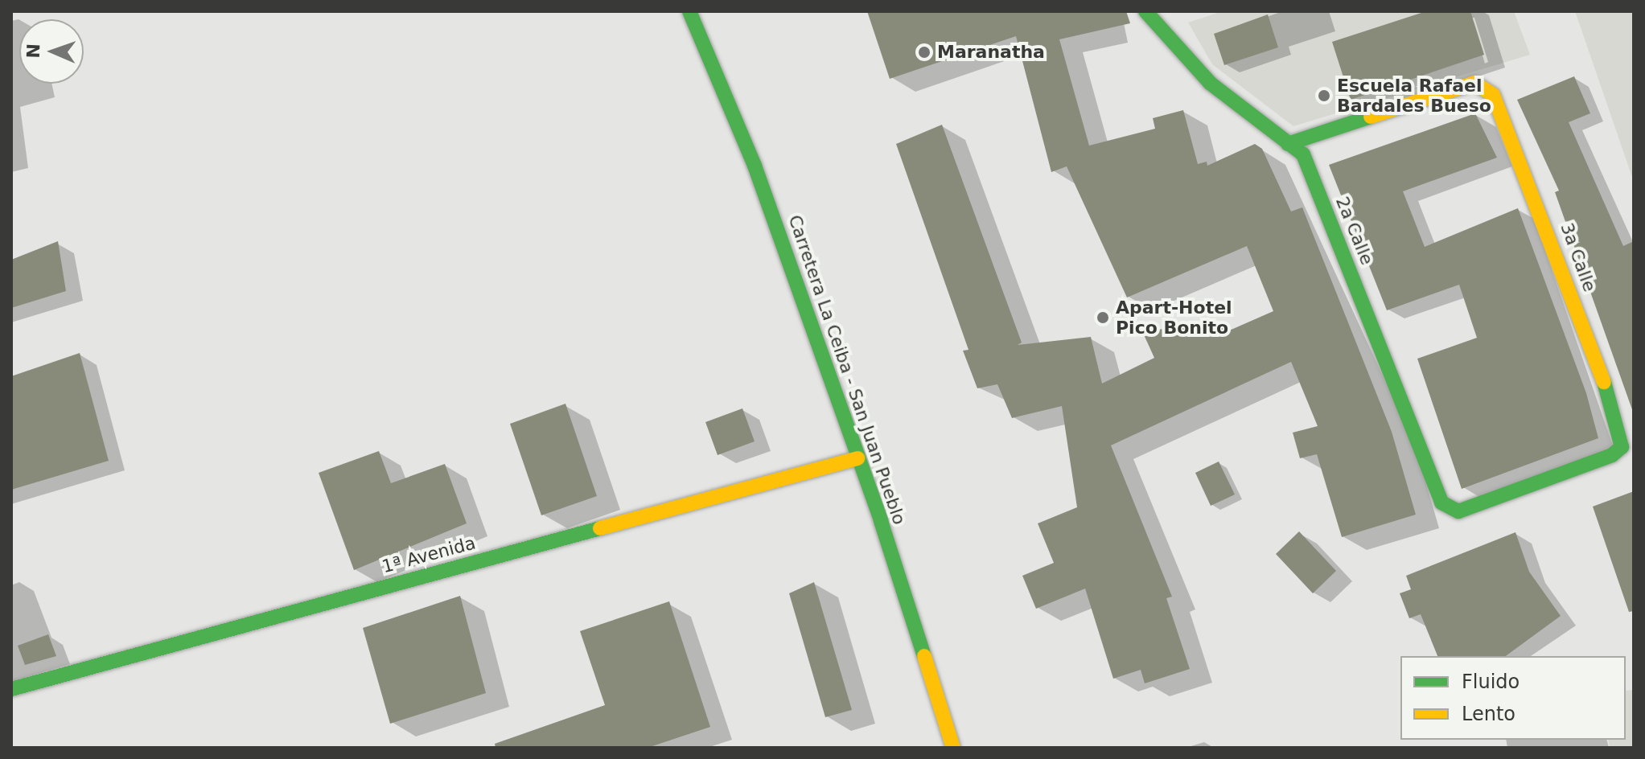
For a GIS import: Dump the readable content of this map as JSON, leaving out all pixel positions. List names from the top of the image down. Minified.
{"streets":{"street":["2a Calle","3a Calle","Carretera La Ceiba - San Juan Pueblo","1ª Avenida"]},"crossings":[["2a Calle","3a Calle"],["Carretera La Ceiba - San Juan Pueblo","1ª Avenida"]],"places":["Maranatha","Escuela Rafael Bardales Bueso","Apart-Hotel Pico Bonito"],"legend":["Fluido","Lento"],"north":"left"}
